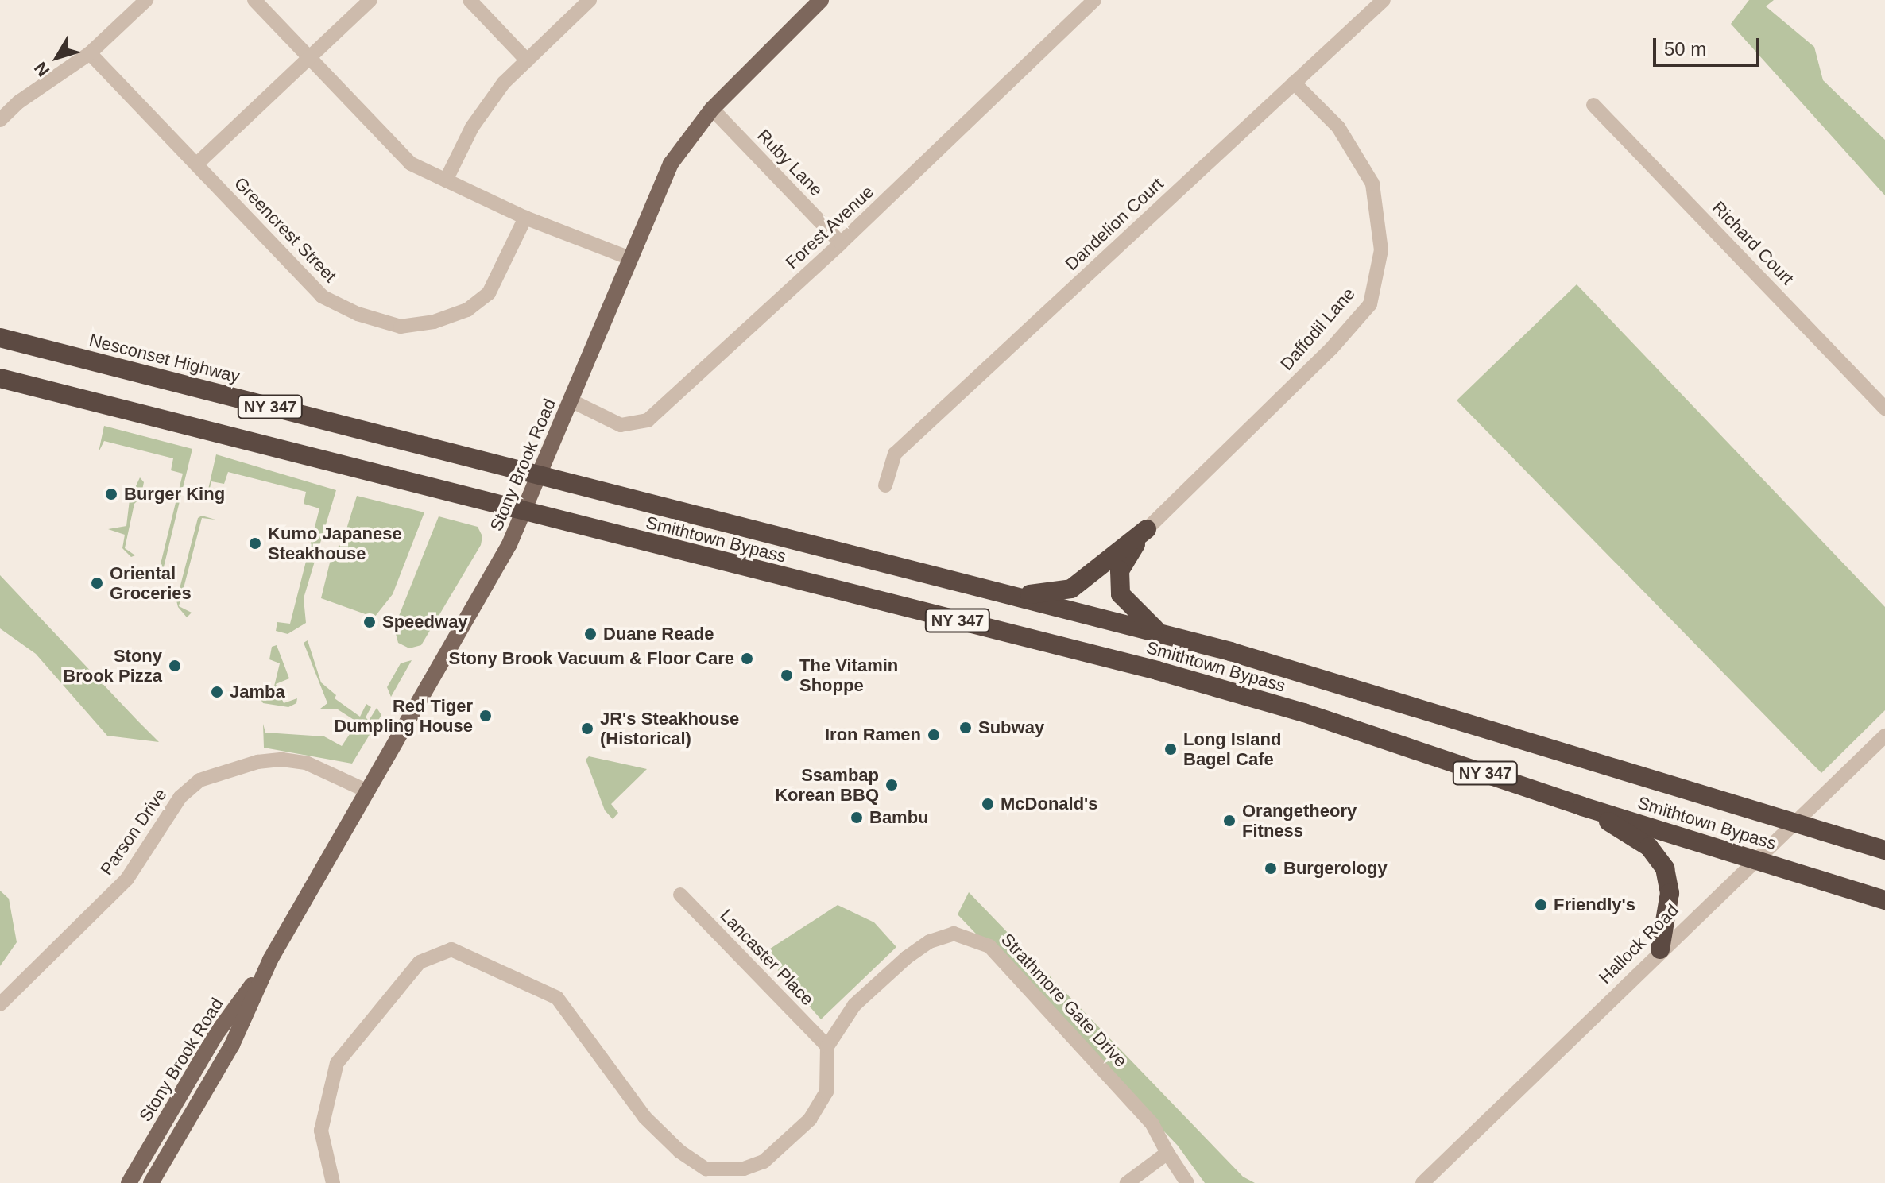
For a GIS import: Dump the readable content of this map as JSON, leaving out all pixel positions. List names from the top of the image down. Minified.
{"streets":{"highway":["Nesconset Highway","NY 347","Smithtown Bypass"],"main road":["Stony Brook Road"],"street":["Ruby Lane","Dandelion Court","Forest Avenue","Greencrest Street","Richard Court","Daffodil Lane","Parson Drive","Hallock Road","Lancaster Place","Strathmore Gate Drive"]},"crossings":[["Ruby Lane","Forest Avenue"],["Ruby Lane","Stony Brook Road"],["Dandelion Court","Daffodil Lane"],["Forest Avenue","Stony Brook Road"],["Nesconset Highway","Stony Brook Road"],["Nesconset Highway","Smithtown Bypass"],["NY 347","Stony Brook Road"],["NY 347","Smithtown Bypass"],["Stony Brook Road","Smithtown Bypass"],["Stony Brook Road","Parson Drive"],["Smithtown Bypass","Hallock Road"],["Lancaster Place","Strathmore Gate Drive"]],"places":["Burger King","Kumo Japanese Steakhouse","Oriental Groceries","Speedway","Duane Reade","Stony Brook Vacuum & Floor Care","Stony Brook Pizza","The Vitamin Shoppe","Jamba","Red Tiger Dumpling House","Subway","JR's Steakhouse (Historical)","Iron Ramen","Long Island Bagel Cafe","Ssambap Korean BBQ","McDonald's","Bambu","Orangetheory Fitness","Burgerology","Friendly's"],"scale_bar":"50 m","north":"bottom left"}
